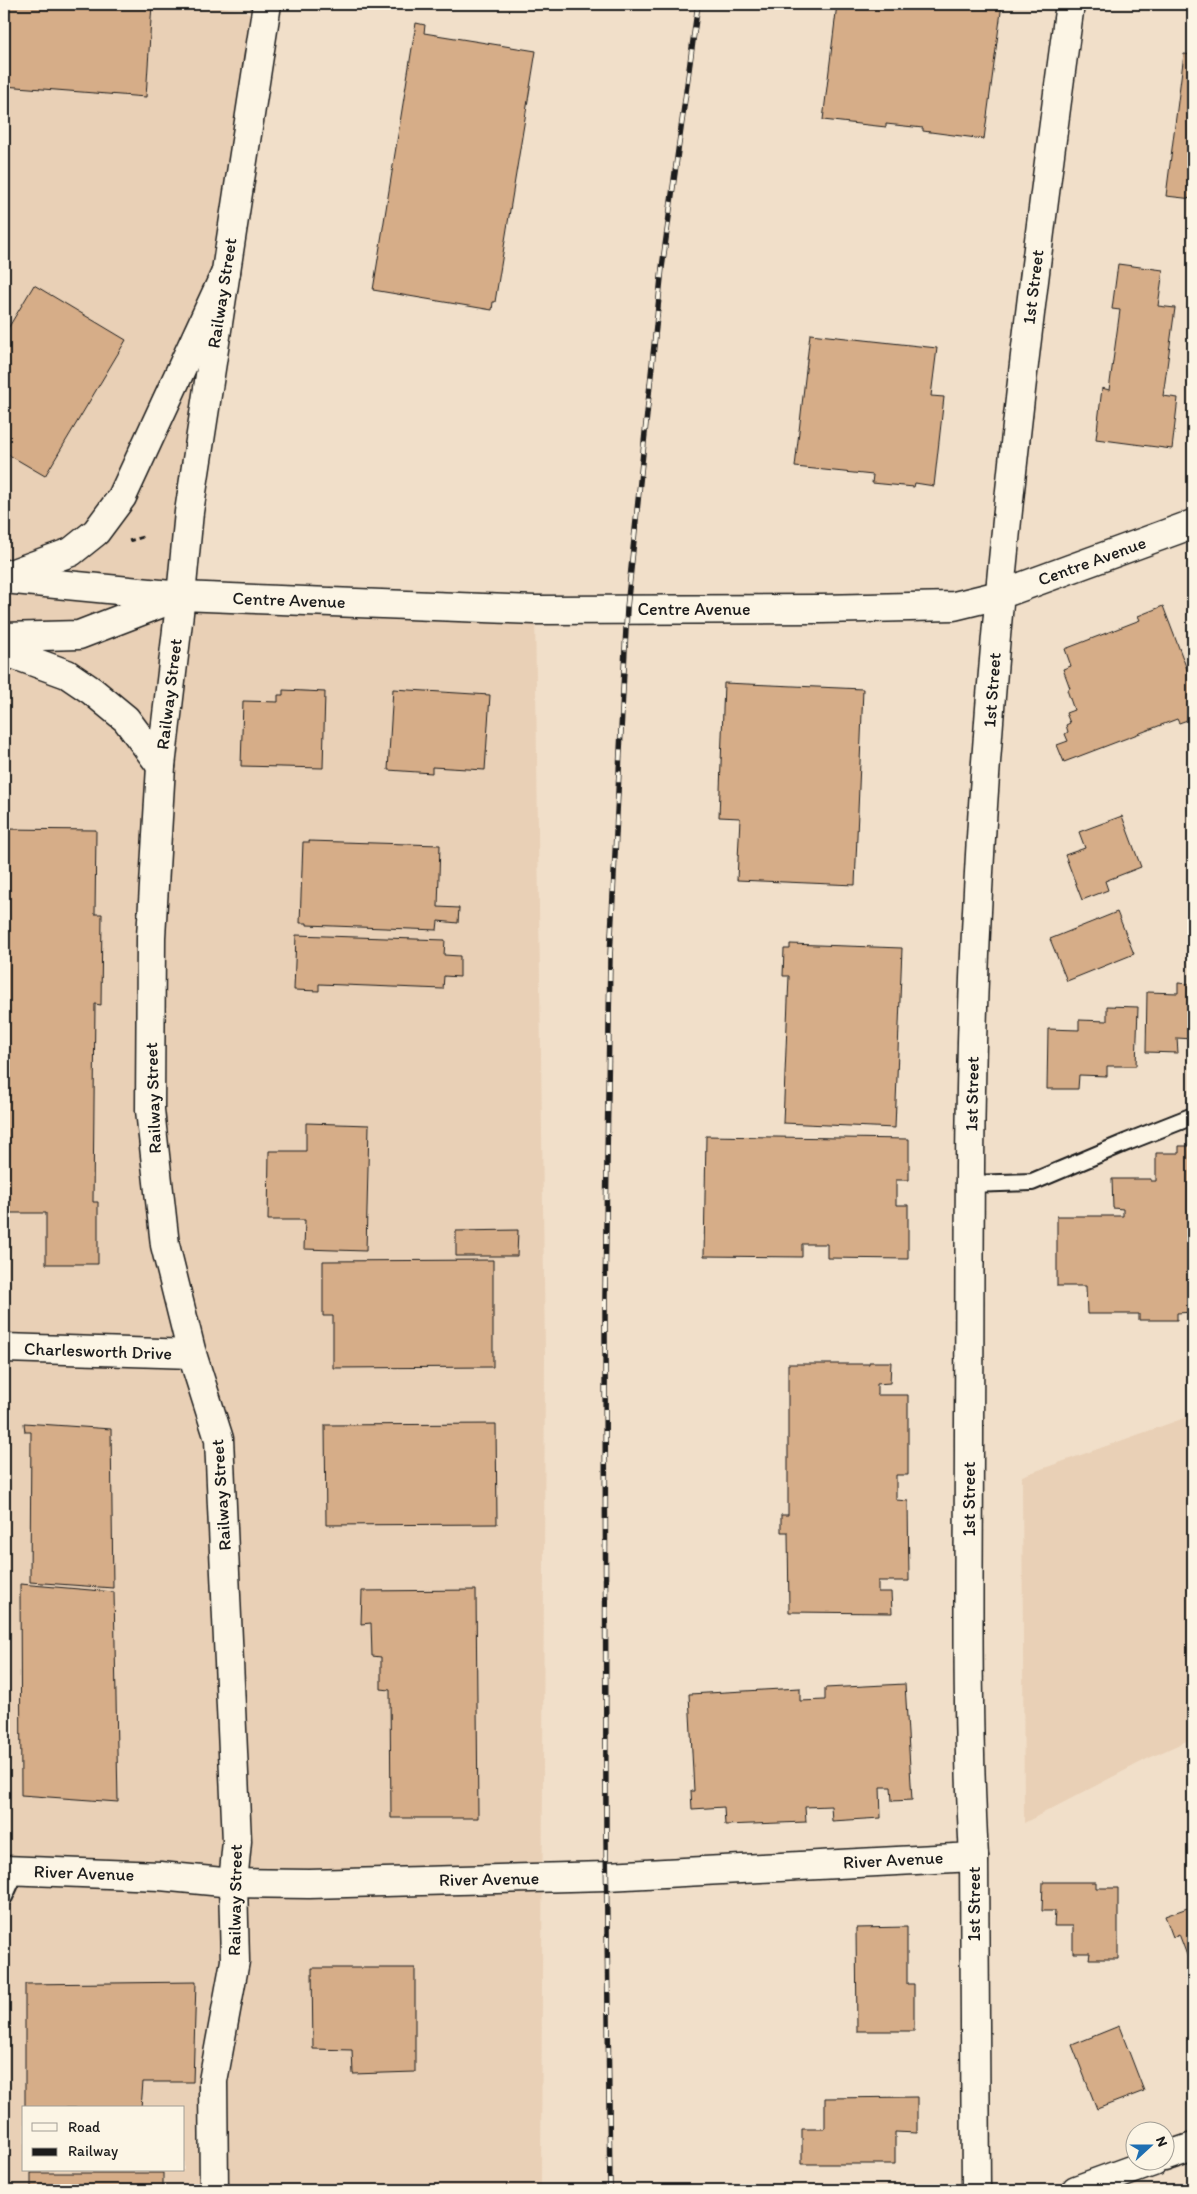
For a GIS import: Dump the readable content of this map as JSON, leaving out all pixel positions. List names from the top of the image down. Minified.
{"streets":{"street":["1st Street","Railway Street","Centre Avenue","Charlesworth Drive","River Avenue"]},"crossings":[["1st Street","Centre Avenue"],["1st Street","River Avenue"],["Railway Street","Centre Avenue"],["Railway Street","Charlesworth Drive"],["Railway Street","River Avenue"]],"legend":["Road","Railway"],"north":"right"}
